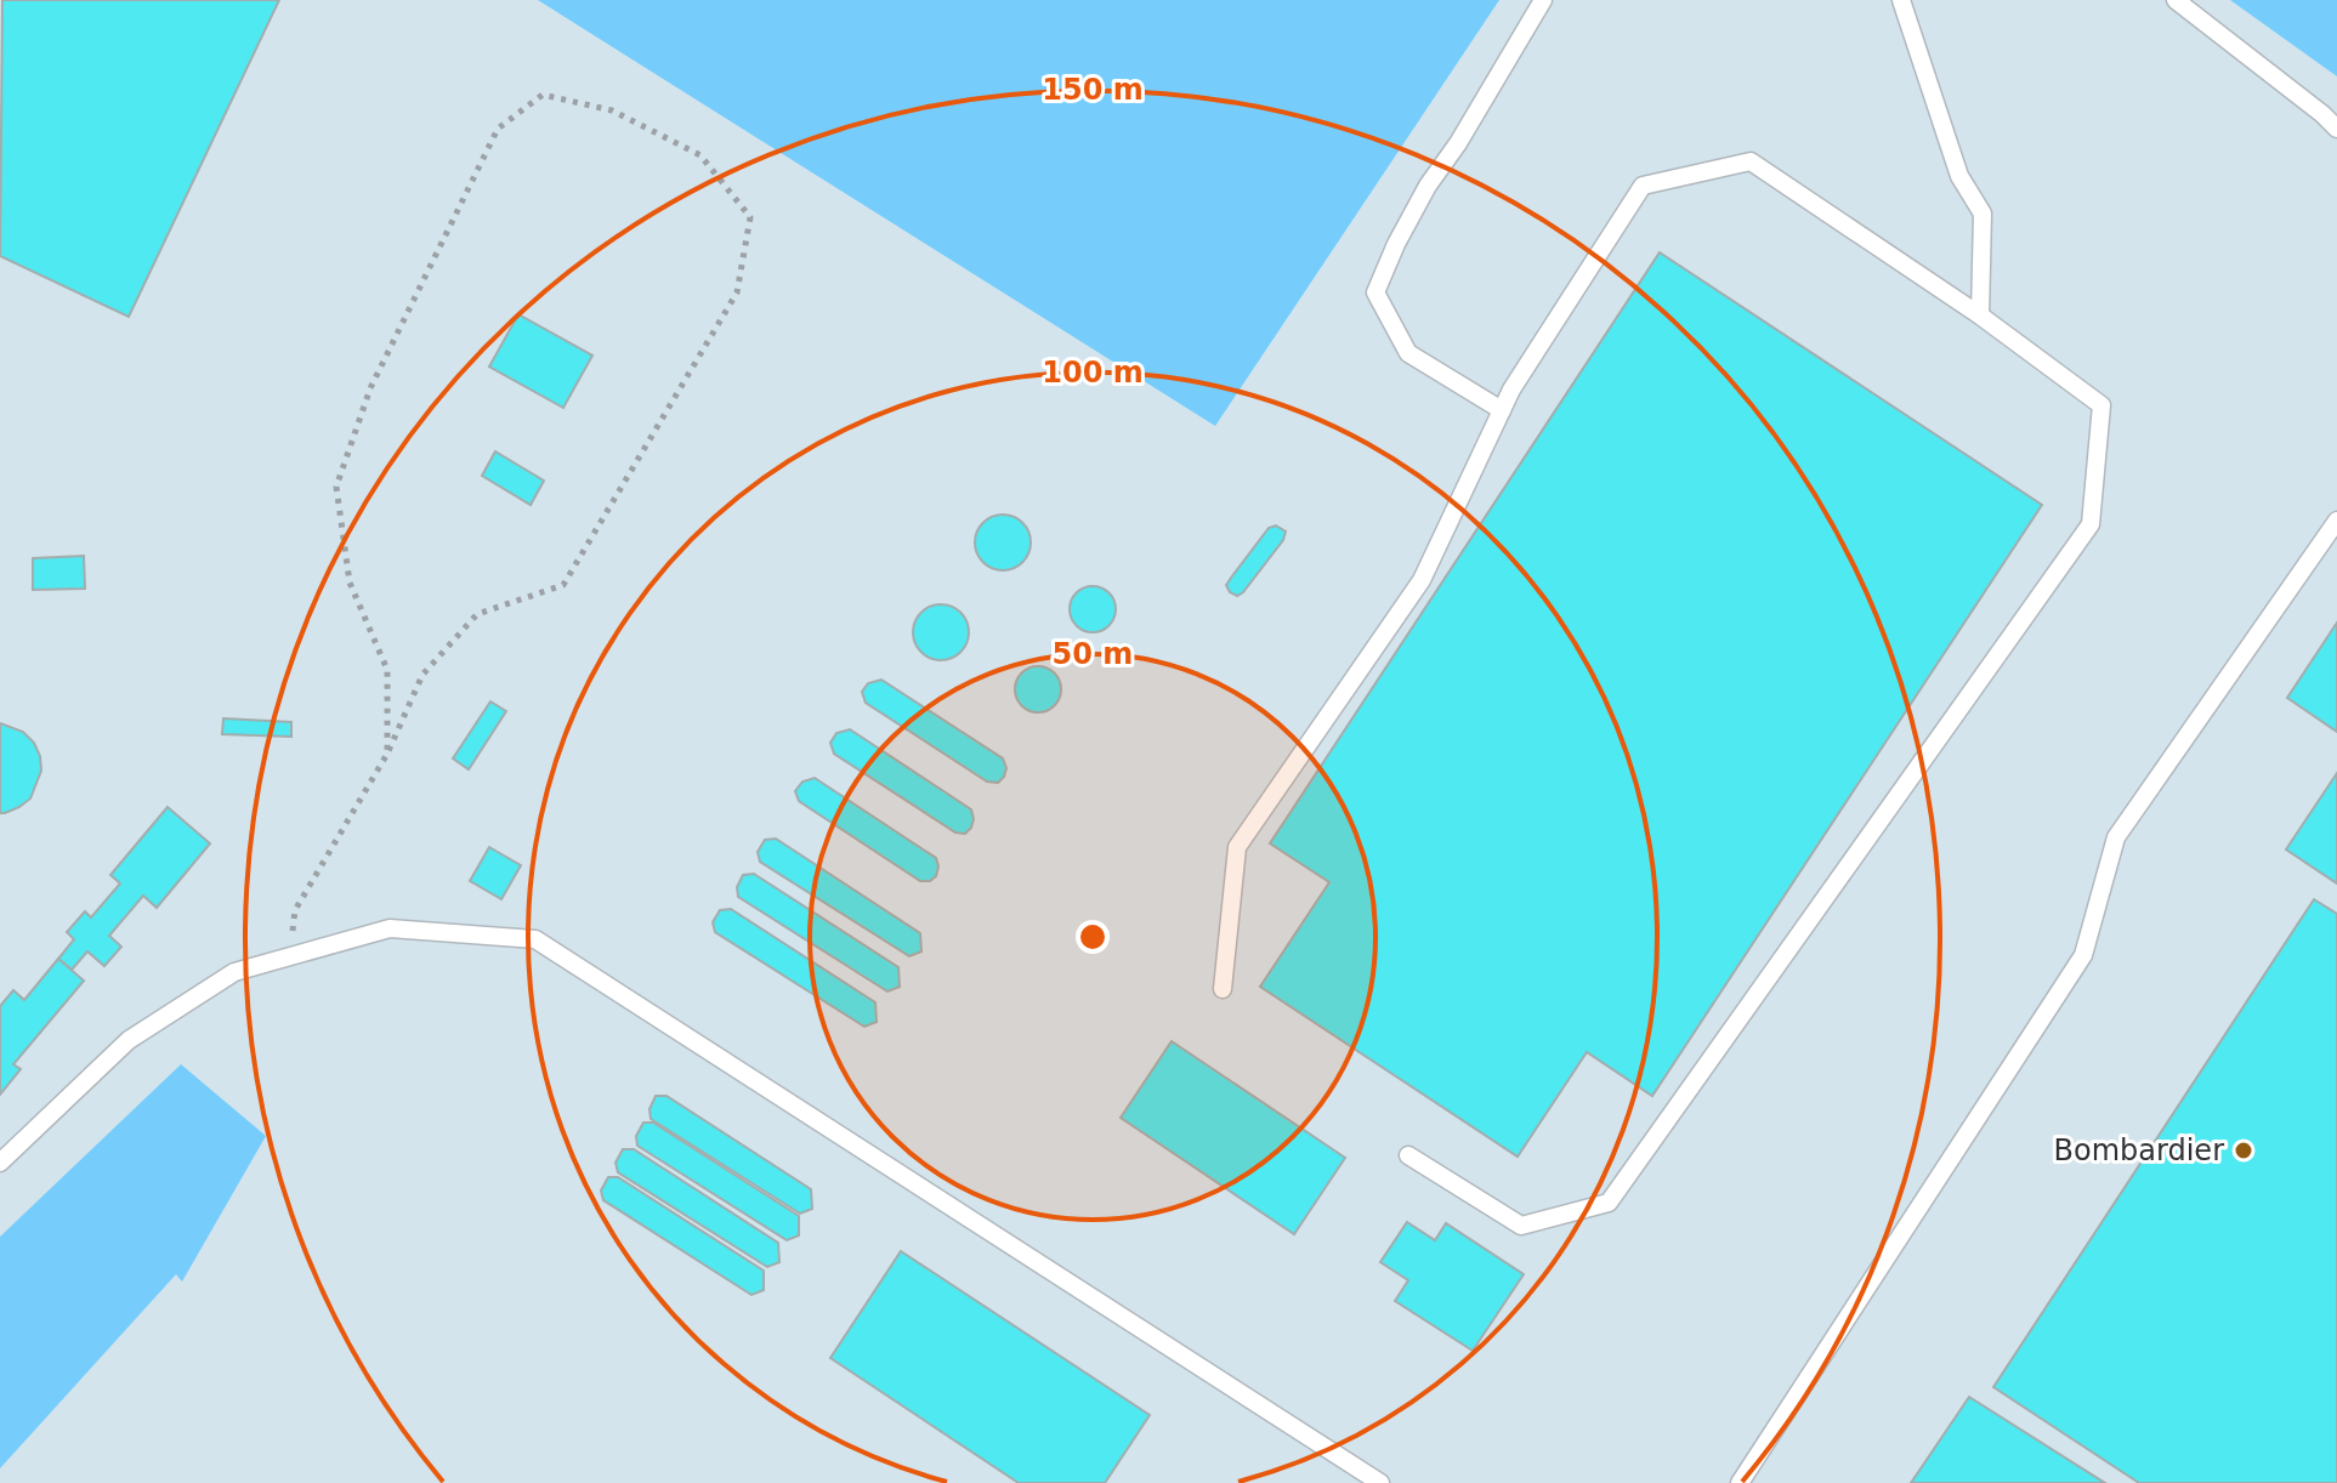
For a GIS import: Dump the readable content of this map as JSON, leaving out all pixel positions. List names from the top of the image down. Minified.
{"places":["Bombardier"],"rings":["150 m","100 m","50 m"]}
